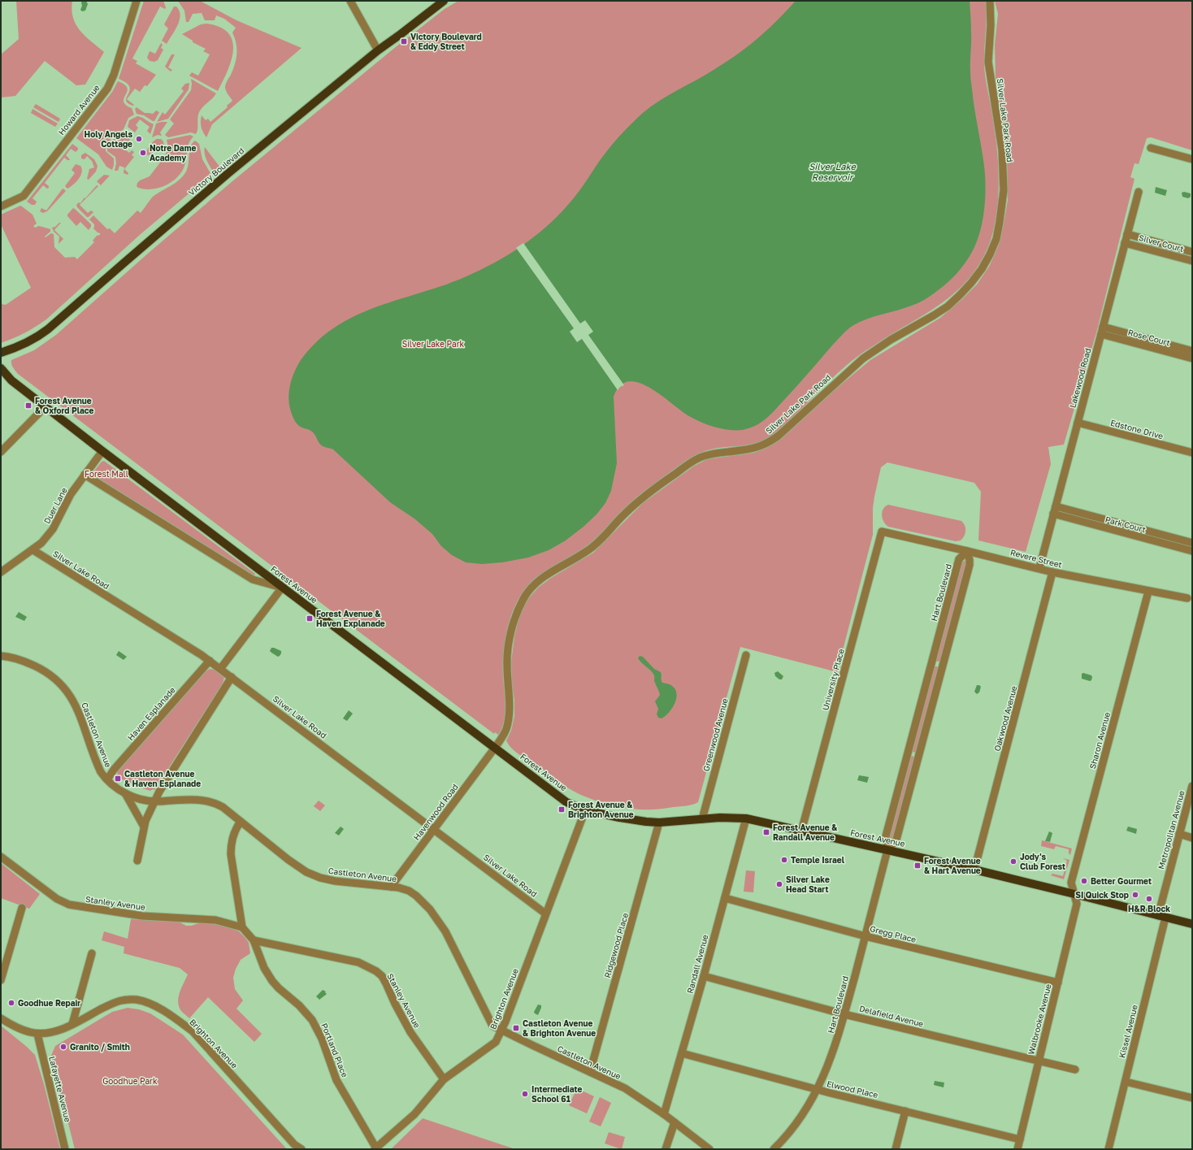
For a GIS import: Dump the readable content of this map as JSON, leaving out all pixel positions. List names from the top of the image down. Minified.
{"streets":{"main road":["Victory Boulevard","Forest Avenue"],"street":["Howard Avenue","Silver Lake Park Road","Silver Court","Rose Court","Lakewood Road","Edstone Drive","Duer Lane","Park Court","Revere Street","Silver Lake Road","Hart Boulevard","University Place","Haven Esplanade","Oakwood Avenue","Castleton Avenue","Greenwood Avenue","Sharon Avenue","Havenwood Road","Metropolitan Avenue","Stanley Avenue","Gregg Place","Ridgewood Place","Randall Avenue","Brighton Avenue","Delafield Avenue","Walbrooke Avenue","Kissel Avenue","Portland Place","Lafayette Avenue","Elwood Place"]},"crossings":[["Silver Lake Park Road","Forest Avenue"],["Silver Lake Park Road","Havenwood Road"],["Silver Court","Lakewood Road"],["Rose Court","Lakewood Road"],["Lakewood Road","Edstone Drive"],["Lakewood Road","Park Court"],["Lakewood Road","Revere Street"],["Duer Lane","Silver Lake Road"],["Duer Lane","Forest Avenue"],["Revere Street","Hart Boulevard"],["Revere Street","University Place"],["Revere Street","Oakwood Avenue"],["Revere Street","Sharon Avenue"],["Silver Lake Road","Haven Esplanade"],["Silver Lake Road","Havenwood Road"],["Silver Lake Road","Brighton Avenue"],["Forest Avenue","Hart Boulevard"],["Forest Avenue","University Place"],["Forest Avenue","Oakwood Avenue"],["Forest Avenue","Greenwood Avenue"],["Forest Avenue","Sharon Avenue"],["Forest Avenue","Havenwood Road"],["Forest Avenue","Metropolitan Avenue"],["Forest Avenue","Ridgewood Place"],["Forest Avenue","Randall Avenue"],["Forest Avenue","Brighton Avenue"],["Forest Avenue","Walbrooke Avenue"],["Forest Avenue","Kissel Avenue"],["Hart Boulevard","Gregg Place"],["Hart Boulevard","Delafield Avenue"],["Hart Boulevard","Elwood Place"],["Haven Esplanade","Castleton Avenue"],["Castleton Avenue","Havenwood Road"],["Castleton Avenue","Ridgewood Place"],["Castleton Avenue","Randall Avenue"],["Castleton Avenue","Brighton Avenue"],["Sharon Avenue","Walbrooke Avenue"],["Metropolitan Avenue","Kissel Avenue"],["Stanley Avenue","Brighton Avenue"],["Stanley Avenue","Portland Place"],["Gregg Place","Randall Avenue"],["Gregg Place","Walbrooke Avenue"],["Randall Avenue","Delafield Avenue"],["Randall Avenue","Elwood Place"],["Brighton Avenue","Portland Place"],["Brighton Avenue","Lafayette Avenue"],["Delafield Avenue","Walbrooke Avenue"],["Walbrooke Avenue","Elwood Place"]],"water":["Silver Lake Reservoir"],"parks":["Silver Lake Park","Forest Mall","Goodhue Park"],"places":{"transit":["Victory Boulevard & Eddy Street","Forest Avenue & Oxford Place","Forest Avenue & Haven Explanade","Castleton Avenue & Haven Esplanade","Forest Avenue & Brighton Avenue","Forest Avenue & Randall Avenue","Forest Avenue & Hart Avenue","Castleton Avenue & Brighton Avenue"],"other":["Holy Angels Cottage","Notre Dame Academy","Temple Israel","Jody's Club Forest","Better Gourmet","Silver Lake Head Start","SI Quick Stop","H&R Block","Goodhue Repair","Granito / Smith","Intermediate School 61"]}}
